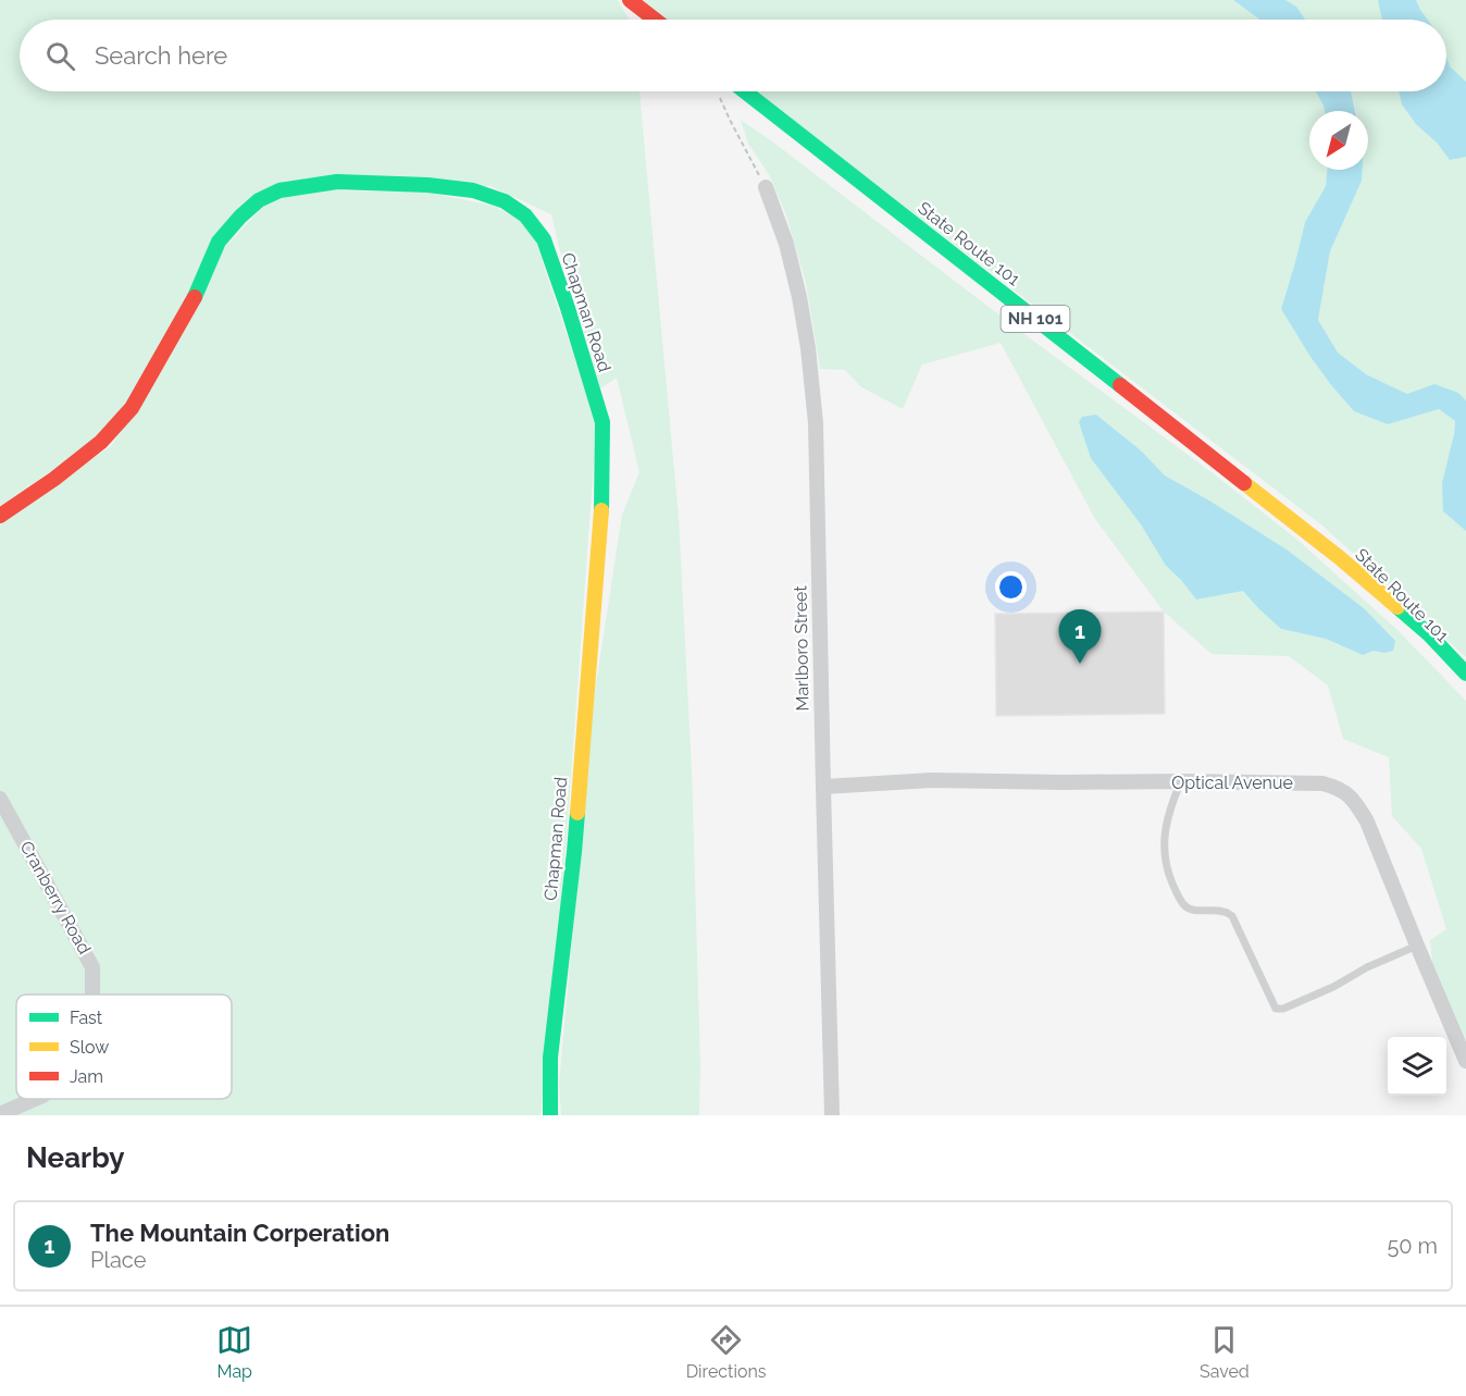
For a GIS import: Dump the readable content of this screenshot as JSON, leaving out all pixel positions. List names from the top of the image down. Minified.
{"streets":{"main road":["State Route 101","Chapman Road","NH 101"],"street":["Marlboro Street","Optical Avenue","Cranberry Road"]},"crossings":[["Marlboro Street","Optical Avenue"]],"legend":["Fast","Slow","Jam"],"north":"bottom left","page":{"search":"Search here","pins":"1","heading":"Nearby","list":[{"mark":"1","name":"The Mountain Corperation","note":"Place","value":"50 m"}],"nav":["Map","Directions","Saved"]}}
